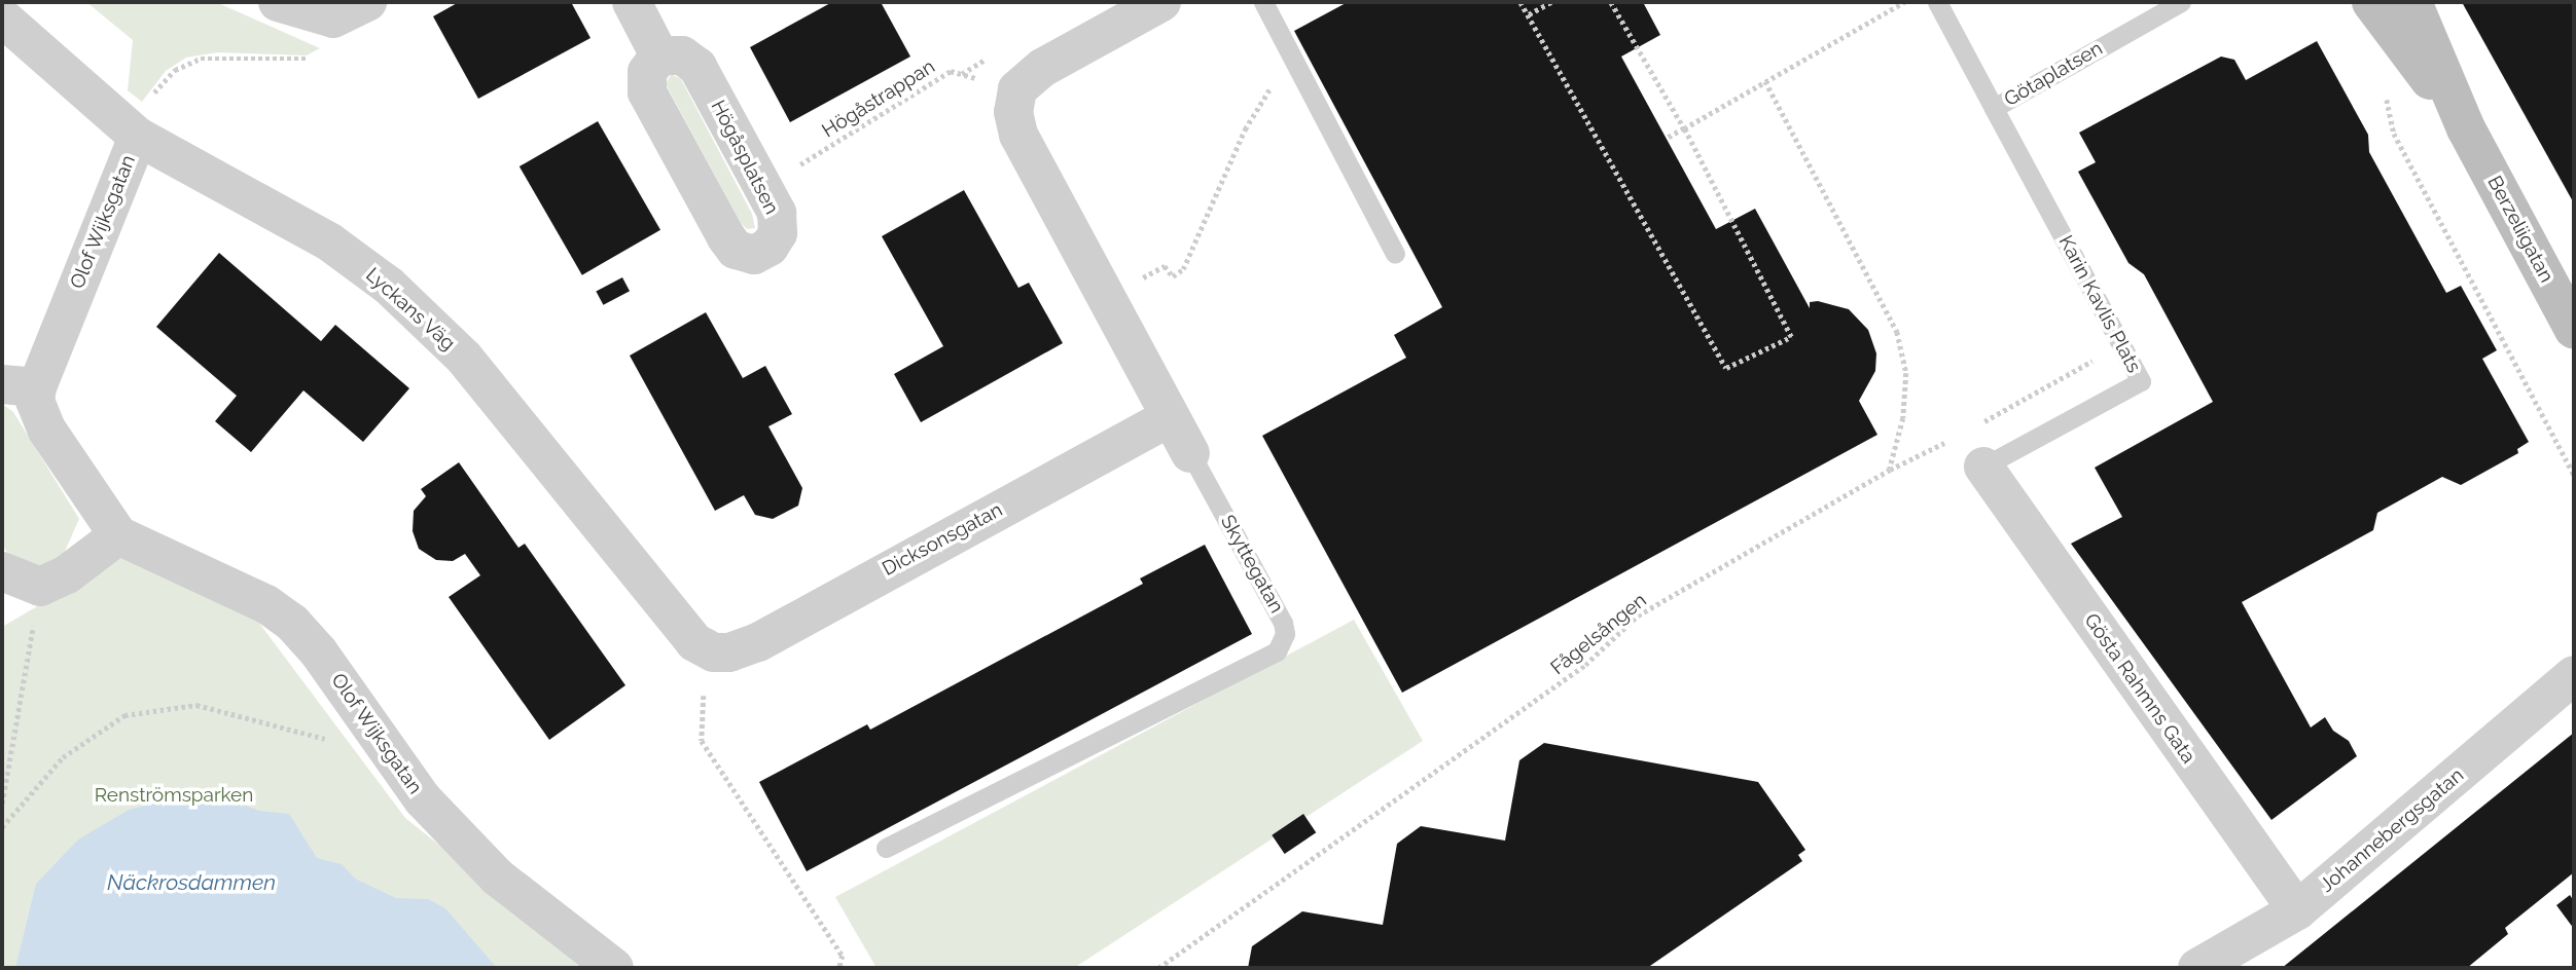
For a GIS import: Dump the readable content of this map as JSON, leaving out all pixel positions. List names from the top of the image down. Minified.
{"streets":{"street":["Högåsplatsen","Olof Wijksgatan","Berzeliigatan","Lyckans Väg","Dicksonsgatan","Skyttegatan","Gösta Rahmns Gata","Johannebergsgatan"],"lane":["Götaplatsen","Karin Kavlis Plats"],"path":["Högåstrappan","Fågelsången"]},"crossings":[["Götaplatsen","Karin Kavlis Plats"],["Högåstrappan","Högåsplatsen"],["Högåstrappan","Skyttegatan"],["Olof Wijksgatan","Lyckans Väg"],["Karin Kavlis Plats","Gösta Rahmns Gata"],["Lyckans Väg","Dicksonsgatan"],["Dicksonsgatan","Skyttegatan"],["Gösta Rahmns Gata","Johannebergsgatan"]],"water":["Näckrosdammen"],"parks":["Renströmsparken"]}
